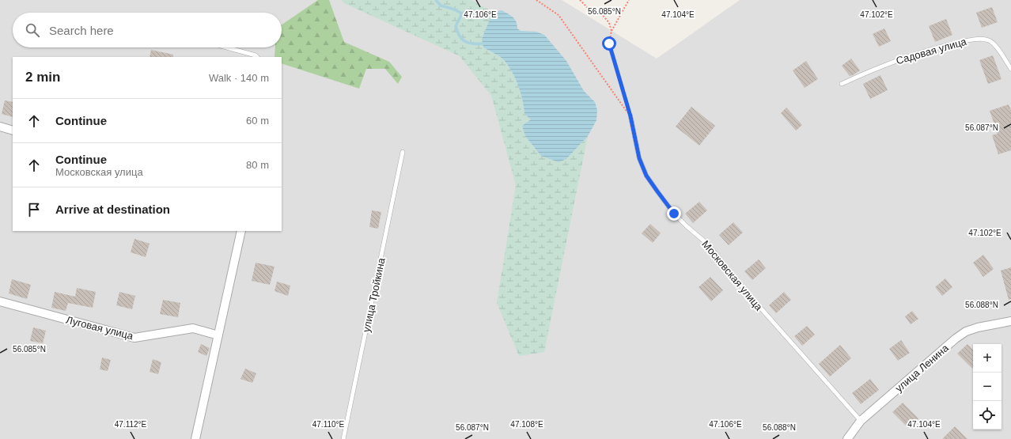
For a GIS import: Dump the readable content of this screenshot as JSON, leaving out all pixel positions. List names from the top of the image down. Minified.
{"streets":{"street":["Луговая улица","улица Ленина"],"lane":["Садовая улица","Московская улица","улица Тройкина"]},"crossings":[["Московская улица","улица Ленина"]],"page":{"search":"Search here","heading":["2 min","Walk · 140 m"],"list":[["Continue","60 m"],["Continue","Московская улица","80 m"],"Arrive at destination"],"map_buttons":["+","−"]},"coordinates":["56.085°N","47.102°E","47.106°E","47.104°E","56.087°N","56.088°N","47.112°E","47.110°E","47.108°E"]}
